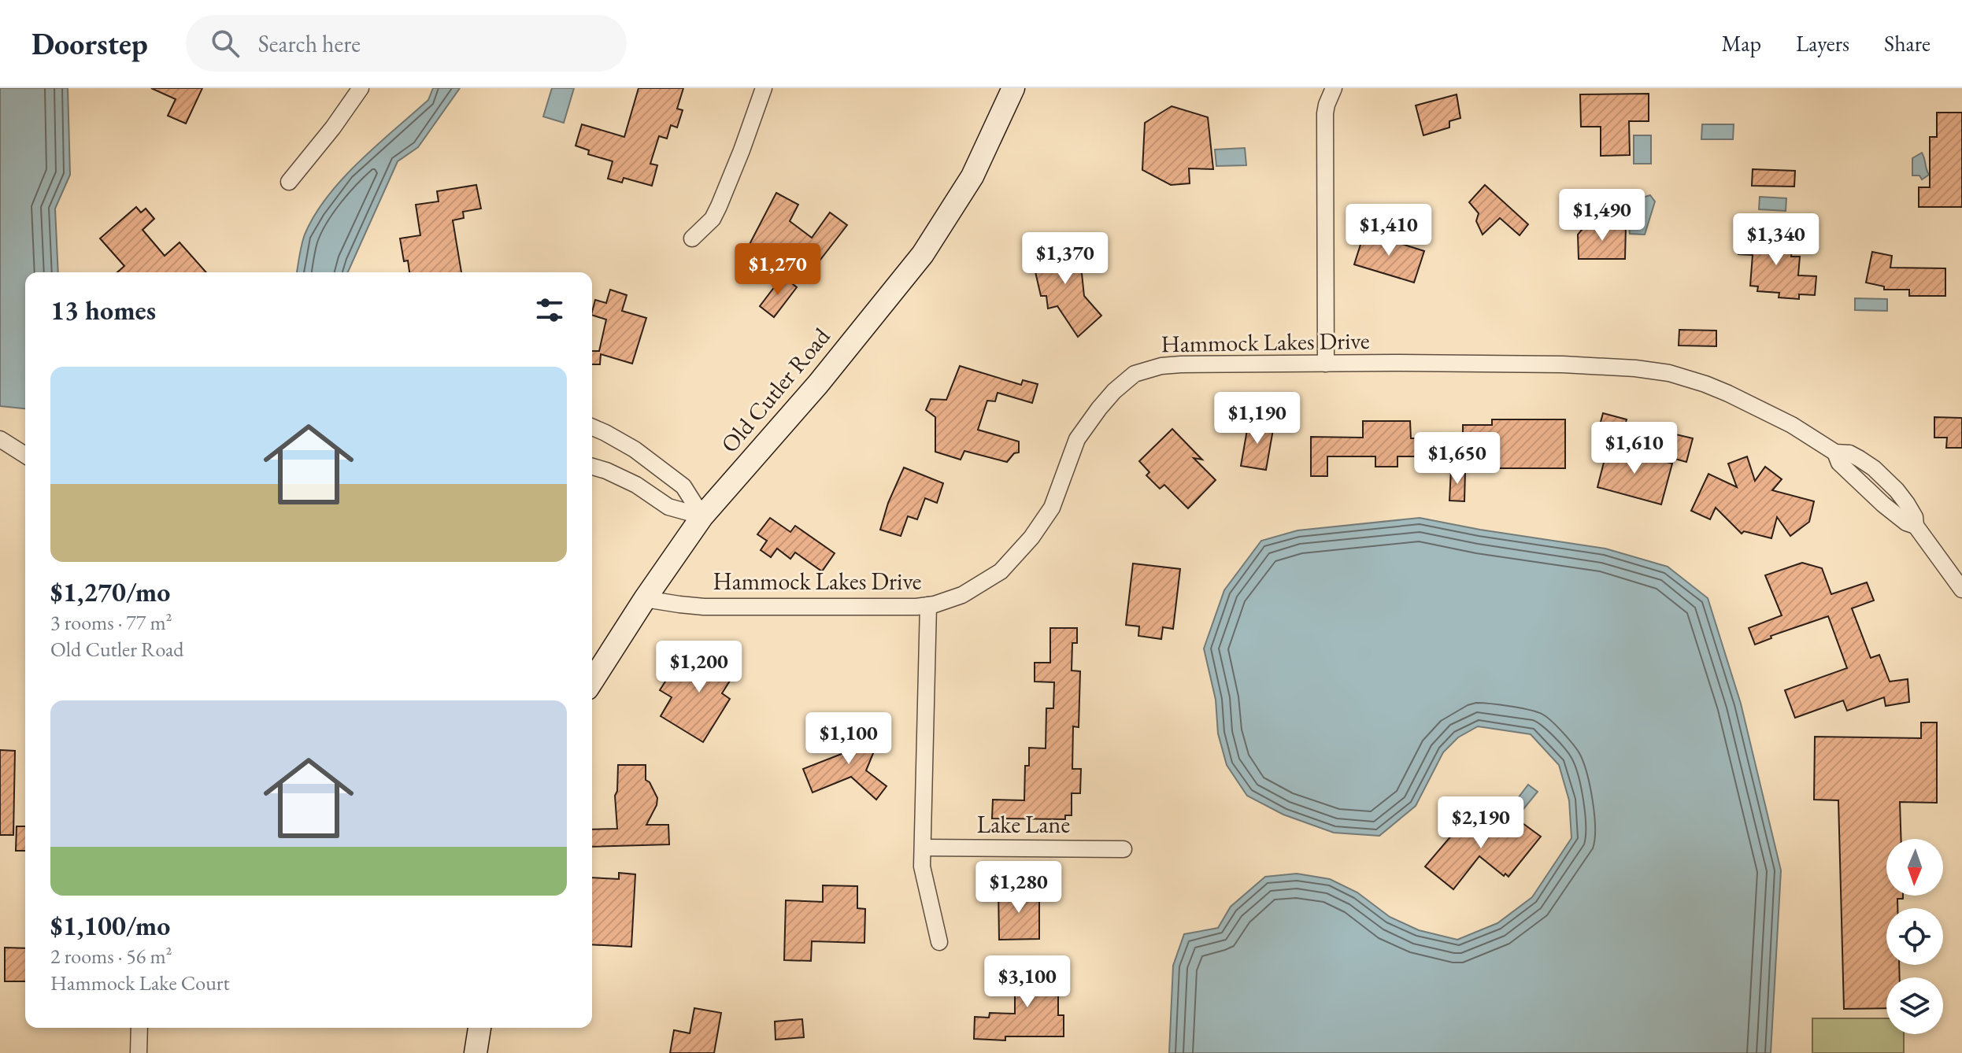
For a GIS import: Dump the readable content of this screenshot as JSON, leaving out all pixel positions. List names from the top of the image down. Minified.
{"streets":{"main road":["Old Cutler Road"],"street":["Hammock Lakes Drive","Lake Lane"]},"crossings":[["Hammock Lakes Drive","Old Cutler Road"]],"north":"bottom","page":{"header":"Doorstep","search":"Search here","nav":["Map","Layers","Share"],"price":["$1,490","$1,410","$1,340","$1,370","$1,270","$1,190","$1,610","$1,650","$1,200","$1,100","$2,190","$1,280","$3,100"],"heading":"13 homes","list":[{"name":"$1,270/mo","note":"3 rooms · 77 m² · Old Cutler Road"},{"name":"$1,100/mo","note":"2 rooms · 56 m² · Hammock Lake Court"}]}}
